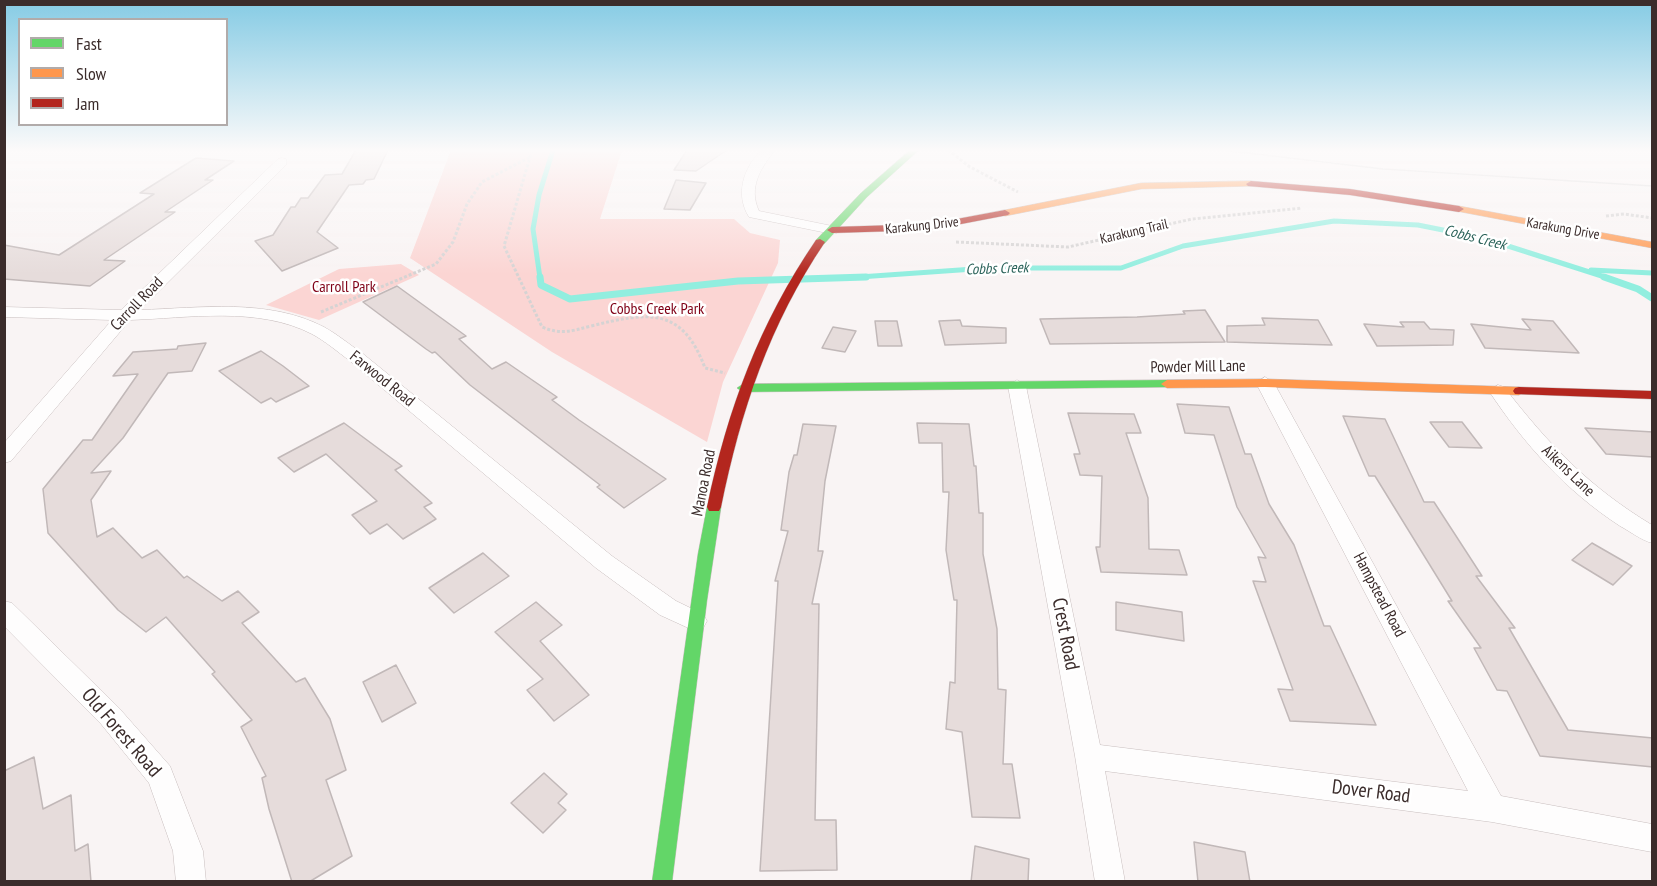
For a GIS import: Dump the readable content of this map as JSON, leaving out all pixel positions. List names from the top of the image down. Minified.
{"streets":{"street":["Karakung Drive","Carroll Road","Powder Mill Lane","Farwood Road","Aikens Lane","Manoa Road","Hampstead Road","Crest Road","Old Forest Road","Dover Road"],"path":["Karakung Trail"]},"crossings":[["Karakung Drive","Manoa Road"],["Carroll Road","Farwood Road"],["Powder Mill Lane","Aikens Lane"],["Powder Mill Lane","Manoa Road"],["Powder Mill Lane","Hampstead Road"],["Powder Mill Lane","Crest Road"],["Farwood Road","Manoa Road"],["Hampstead Road","Dover Road"],["Crest Road","Dover Road"]],"water":["Cobbs Creek"],"parks":["Carroll Park","Cobbs Creek Park"],"legend":["Fast","Slow","Jam"]}
